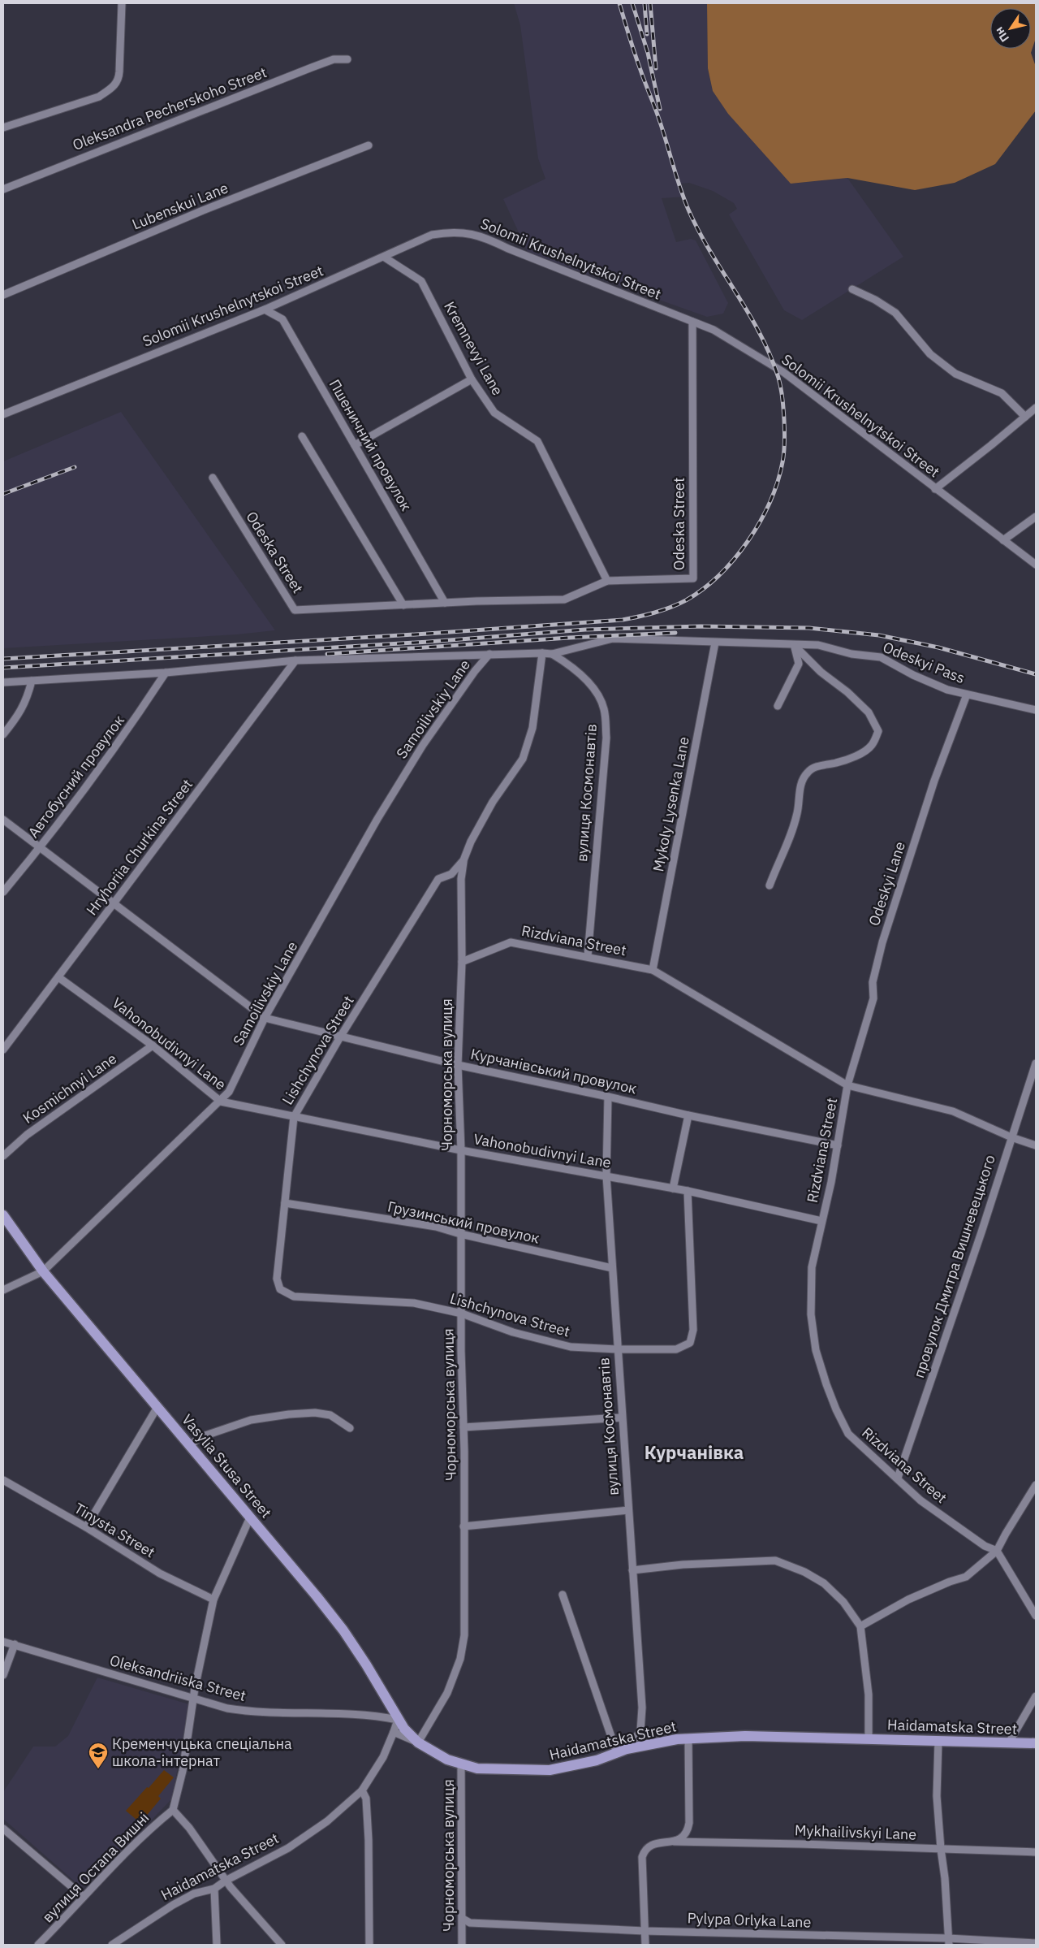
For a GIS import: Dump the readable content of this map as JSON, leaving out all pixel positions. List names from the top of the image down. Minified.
{"streets":{"main road":["Vasylia Stusa Street","Haidamatska Street"],"street":["Oleksandra Pecherskoho Street","Lubenskui Lane","Solomii Krushelnytskoi Street","Kremnevyi Lane","Пшеничний провулок","Odeska Street","Odeskyi Pass","Samoilivskiy Lane","Автобусний провулок","вулиця Космонавтів","Mykoly Lysenka Lane","Hryhoriia Churkina Street","Odeskyi Lane","Rizdviana Street","Vahonobudivnyi Lane","Lishchynova Street","Курчанівський провулок","Чорноморська вулиця","Kosmichnyi Lane","Грузинський провулок","провулок Дмитра Вишневецького","Tinysta Street","Oleksandriiska Street","Mykhailivskyi Lane","вулиця Остапа Вишні","Pylypa Orlyka Lane"]},"crossings":[["Solomii Krushelnytskoi Street","Kremnevyi Lane"],["Solomii Krushelnytskoi Street","Пшеничний провулок"],["Solomii Krushelnytskoi Street","Odeska Street"],["Kremnevyi Lane","Odeska Street"],["Пшеничний провулок","Odeska Street"],["Odeskyi Pass","вулиця Космонавтів"],["Odeskyi Pass","Mykoly Lysenka Lane"],["Odeskyi Pass","Odeskyi Lane"],["Samoilivskiy Lane","Vahonobudivnyi Lane"],["Samoilivskiy Lane","Курчанівський провулок"],["Samoilivskiy Lane","Vasylia Stusa Street"],["вулиця Космонавтів","Rizdviana Street"],["вулиця Космонавтів","Vahonobudivnyi Lane"],["вулиця Космонавтів","Lishchynova Street"],["вулиця Космонавтів","Курчанівський провулок"],["вулиця Космонавтів","Грузинський провулок"],["вулиця Космонавтів","Haidamatska Street"],["Mykoly Lysenka Lane","Rizdviana Street"],["Hryhoriia Churkina Street","Vahonobudivnyi Lane"],["Odeskyi Lane","Rizdviana Street"],["Rizdviana Street","Vahonobudivnyi Lane"],["Rizdviana Street","Курчанівський провулок"],["Rizdviana Street","Чорноморська вулиця"],["Rizdviana Street","провулок Дмитра Вишневецького"],["Vahonobudivnyi Lane","Lishchynova Street"],["Vahonobudivnyi Lane","Чорноморська вулиця"],["Vahonobudivnyi Lane","Kosmichnyi Lane"],["Lishchynova Street","Курчанівський провулок"],["Lishchynova Street","Чорноморська вулиця"],["Lishchynova Street","Грузинський провулок"],["Курчанівський провулок","Чорноморська вулиця"],["Чорноморська вулиця","Грузинський провулок"],["Чорноморська вулиця","Vasylia Stusa Street"],["Чорноморська вулиця","Haidamatska Street"],["Чорноморська вулиця","Pylypa Orlyka Lane"],["Vasylia Stusa Street","Oleksandriiska Street"],["Vasylia Stusa Street","Haidamatska Street"],["Mykhailivskyi Lane","Pylypa Orlyka Lane"]],"districts":["Курчанівка"],"places":{"school or university":["Кременчуцька спеціальна школа-інтернат"]},"north":"bottom left"}
